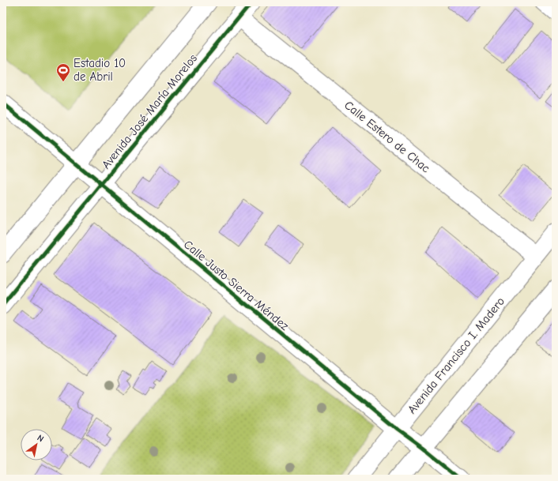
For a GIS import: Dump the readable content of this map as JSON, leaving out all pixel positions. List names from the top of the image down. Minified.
{"streets":{"street":["Avenida José María Morelos","Calle Estero de Chac","Calle Justo Sierra Méndez","Avenida Francisco I. Madero"]},"crossings":[["Avenida José María Morelos","Calle Estero de Chac"],["Avenida José María Morelos","Calle Justo Sierra Méndez"],["Calle Estero de Chac","Avenida Francisco I. Madero"],["Calle Justo Sierra Méndez","Avenida Francisco I. Madero"]],"places":{"sports":["Estadio 10 de Abril"]},"north":"top right"}
